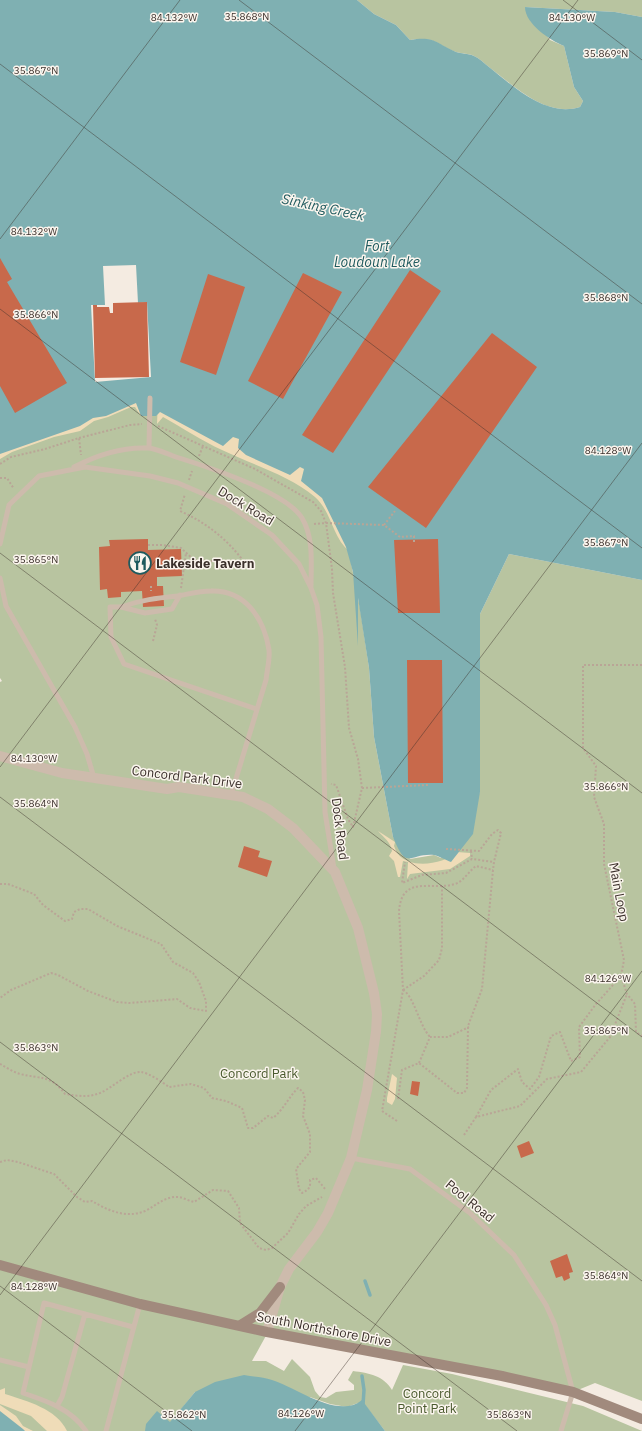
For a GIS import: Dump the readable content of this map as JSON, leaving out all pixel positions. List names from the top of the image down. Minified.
{"streets":{"main road":["South Northshore Drive"],"street":["Concord Park Drive"],"lane":["Dock Road","Pool Road"],"path":["Main Loop"]},"crossings":[["Dock Road","Concord Park Drive"],["Concord Park Drive","Pool Road"],["Concord Park Drive","South Northshore Drive"],["Pool Road","South Northshore Drive"]],"water":["Sinking Creek","Fort Loudoun Lake"],"parks":["Concord Park","Concord Point Park"],"places":{"restaurant":["Lakeside Tavern"]},"coordinates":["35.868°N","84.132°W","84.130°W","35.869°N","35.867°N","35.866°N","84.128°W","35.865°N","35.864°N","84.126°W","35.863°N","35.862°N"]}
